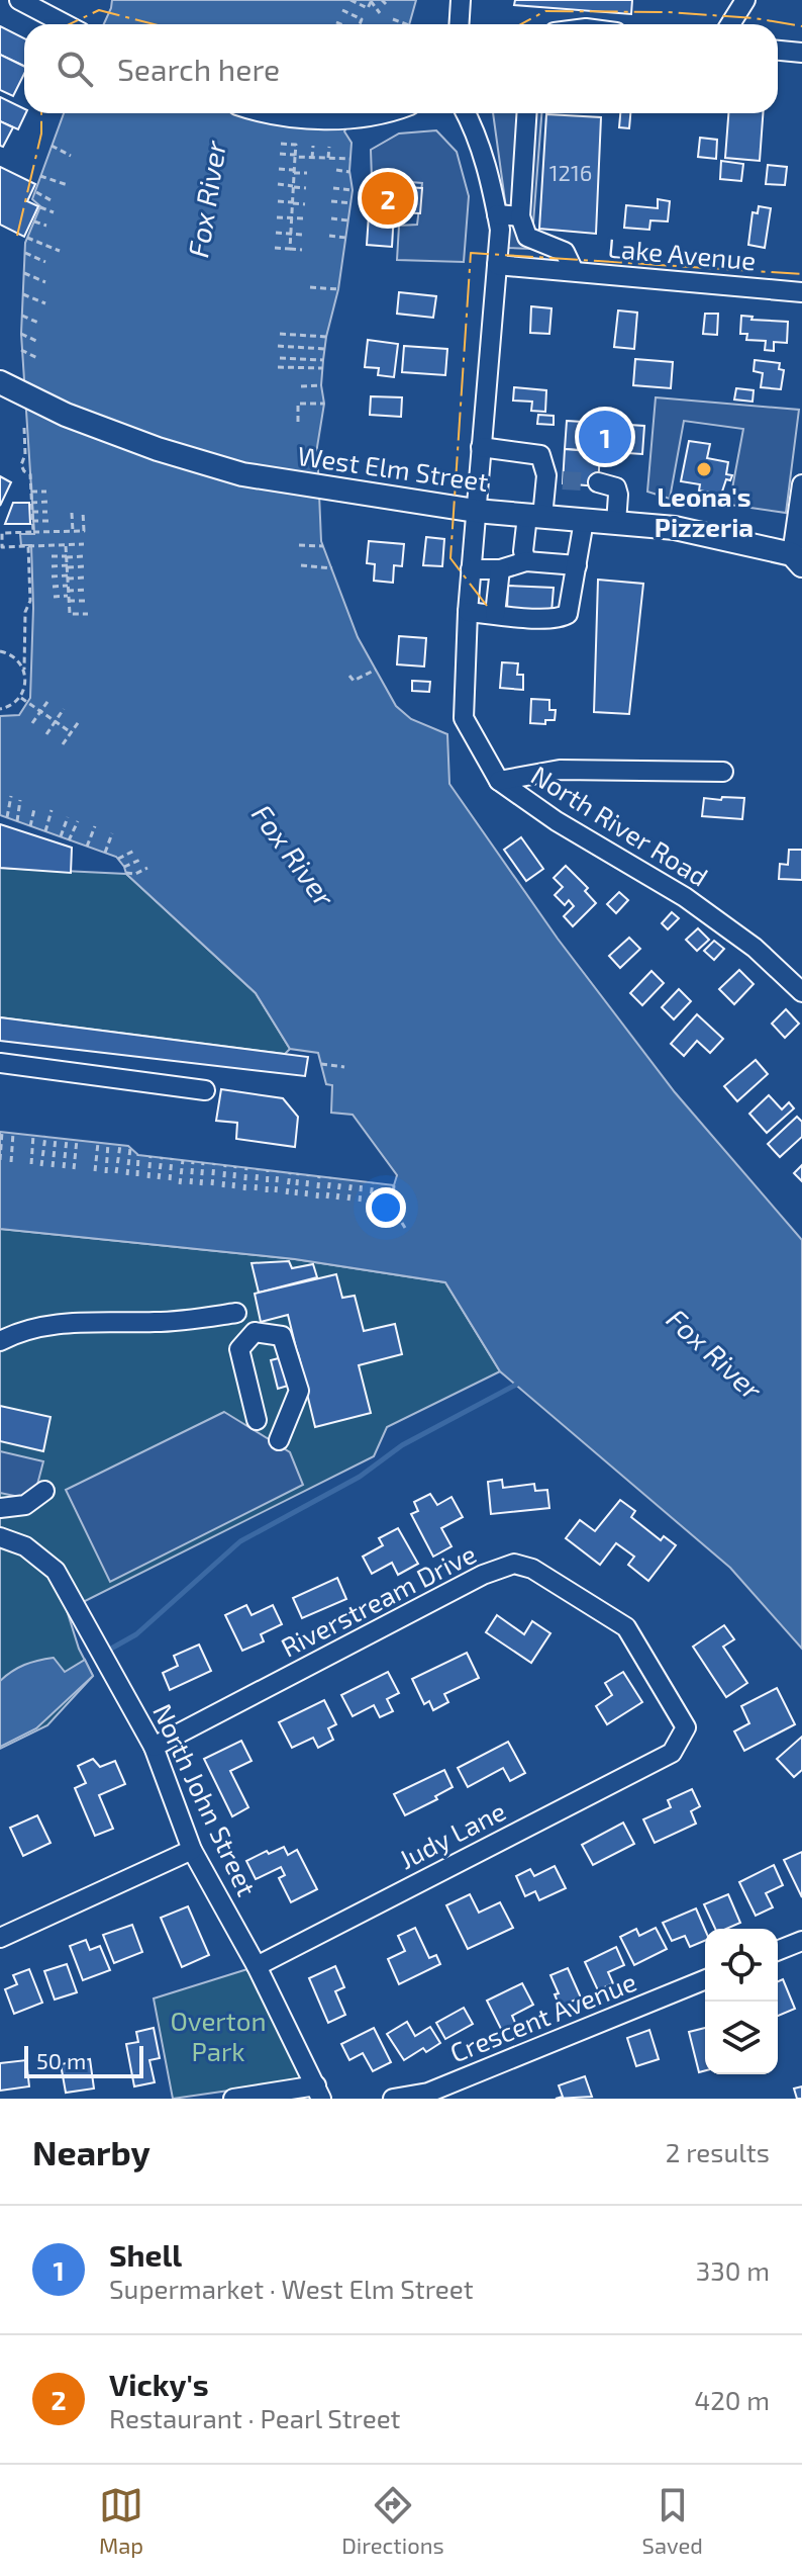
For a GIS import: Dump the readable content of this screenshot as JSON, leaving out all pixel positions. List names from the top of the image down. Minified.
{"streets":{"main road":["West Elm Street"],"street":["Lake Avenue","North River Road","Riverstream Drive","North John Street","Judy Lane","Crescent Avenue"]},"crossings":[["Lake Avenue","North River Road"],["West Elm Street","North River Road"],["Riverstream Drive","North John Street"],["Riverstream Drive","Judy Lane"],["North John Street","Judy Lane"]],"water":["Fox River"],"parks":["Overton Park"],"places":["Leona's Pizzeria"],"house_numbers":["1216"],"scale_bar":"50 m","page":{"search":"Search here","pins":["2","1"],"scale":"50 m","heading":["Nearby","2 results"],"list":[{"mark":"1","name":"Shell","note":"Supermarket · West Elm Street","value":"330 m"},{"mark":"2","name":"Vicky's","note":"Restaurant · Pearl Street","value":"420 m"}],"nav":["Map","Directions","Saved"]}}
